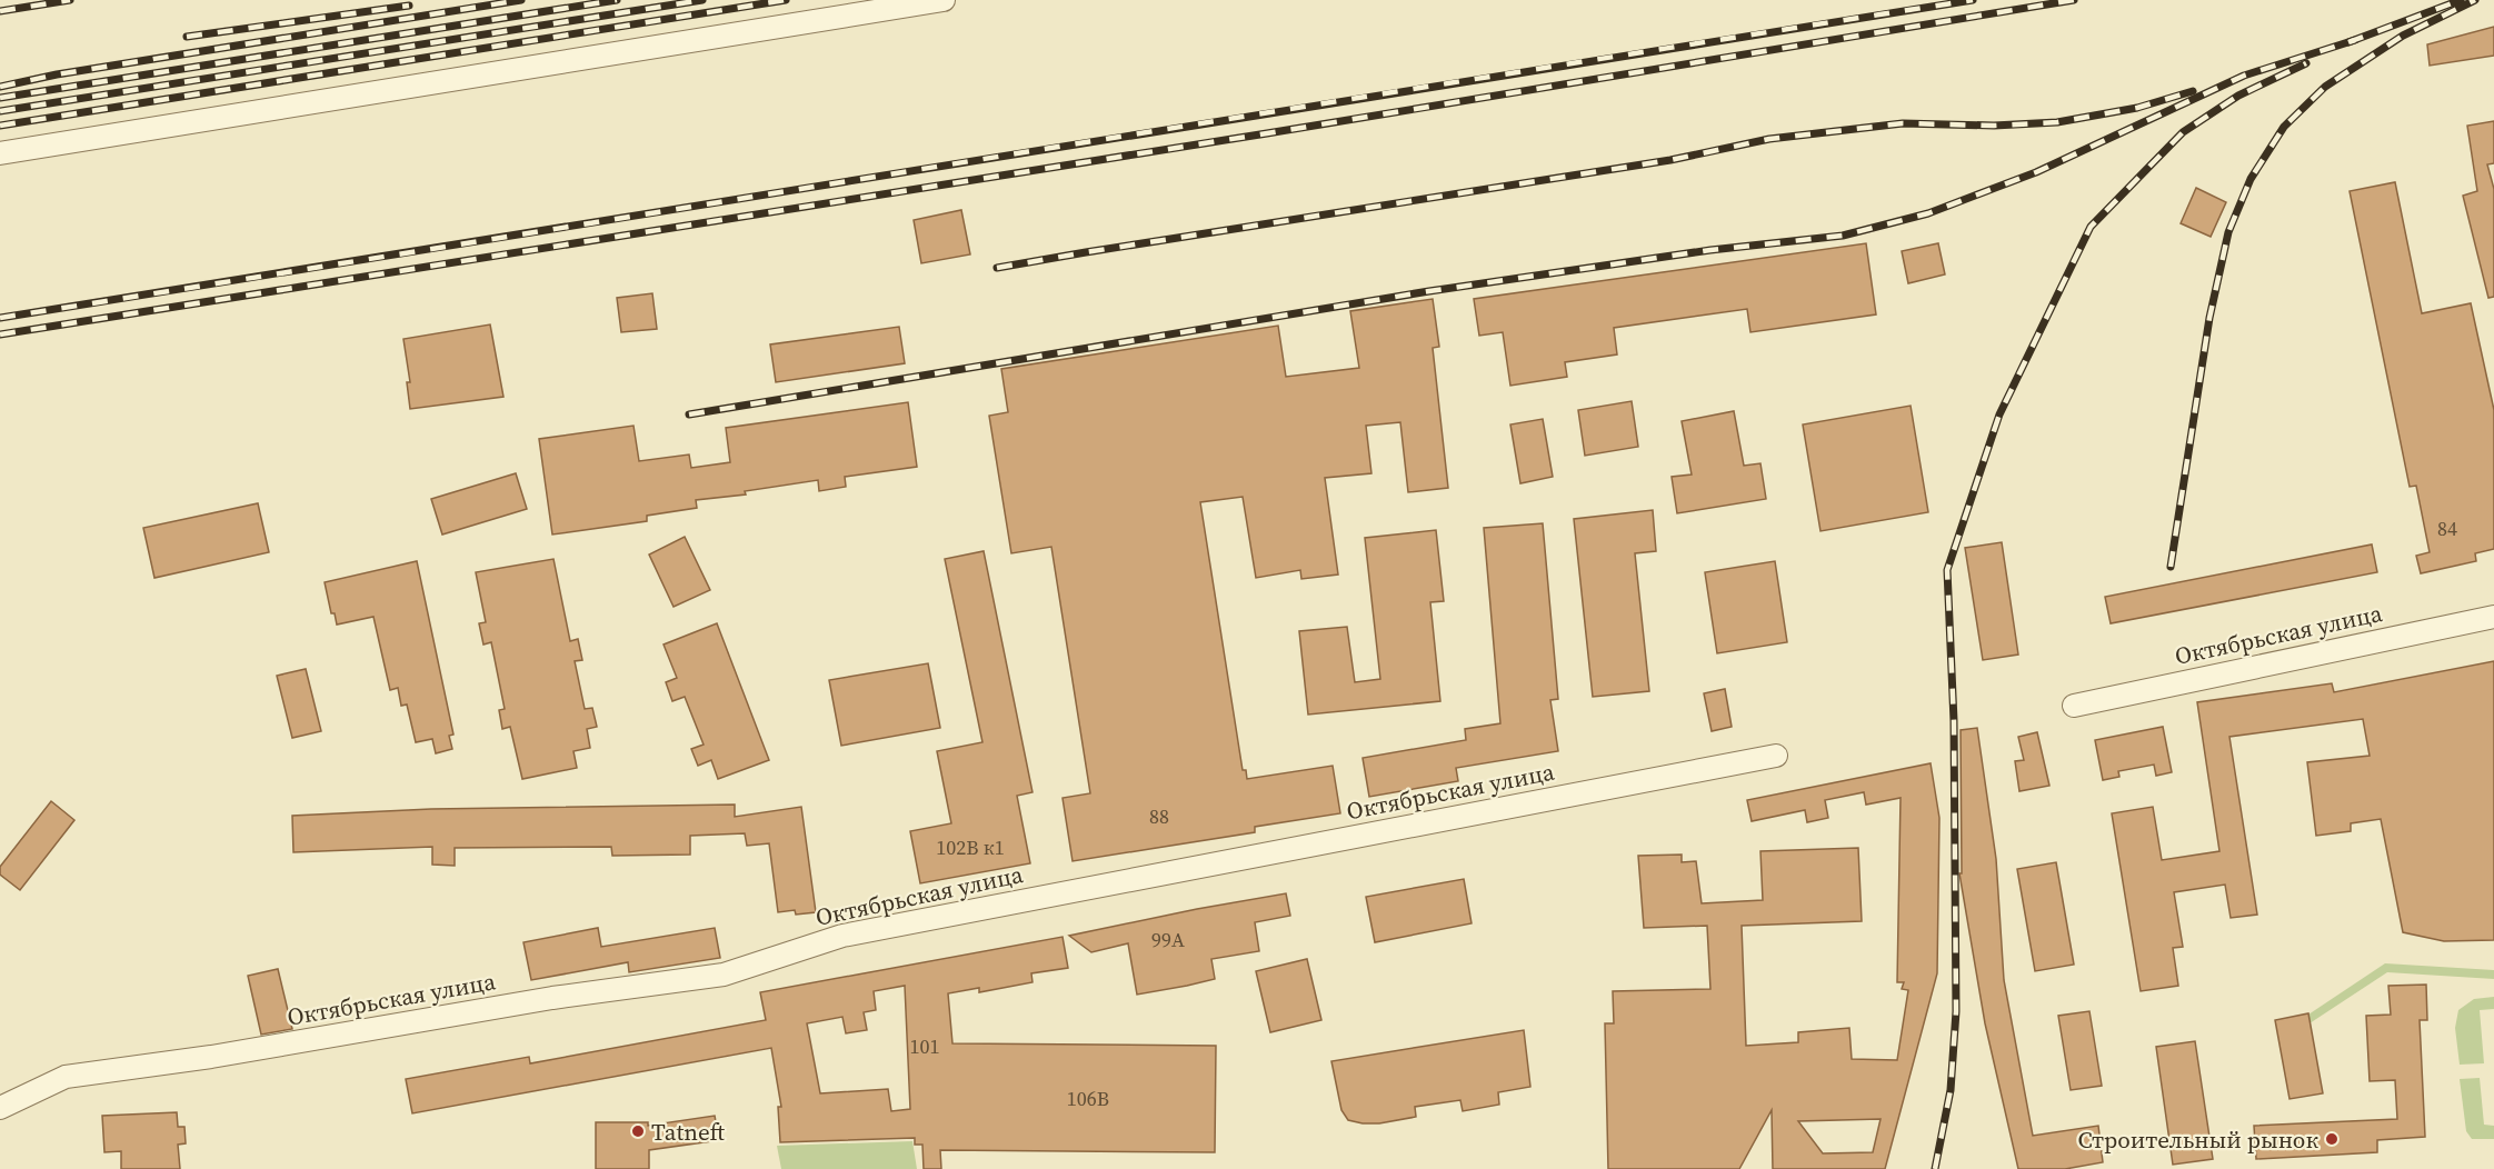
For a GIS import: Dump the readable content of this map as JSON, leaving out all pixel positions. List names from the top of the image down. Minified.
{"streets":{"street":["Октябрьская улица"]},"places":["Tatneft","Строительный рынок"],"house_numbers":["84","88","102В к1","99А","101","106В"]}
